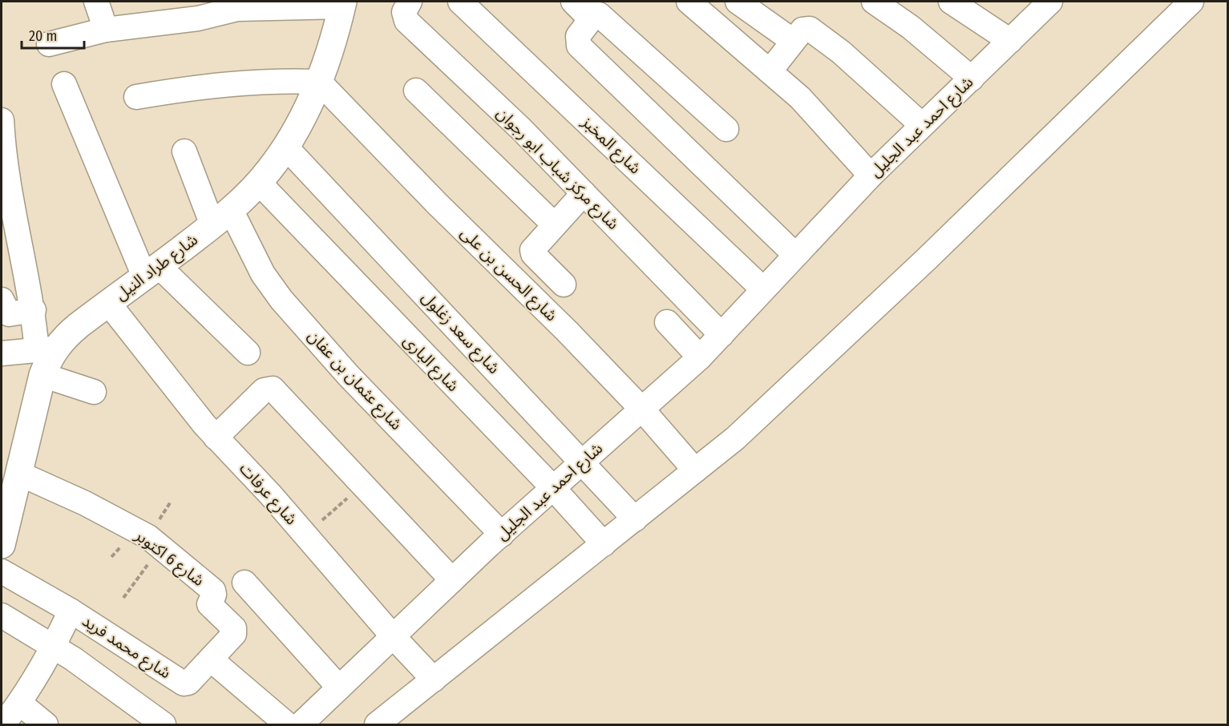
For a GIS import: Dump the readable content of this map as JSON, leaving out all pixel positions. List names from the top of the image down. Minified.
{"streets":{"street":["شارع احمد عبد الجليل","شارع المخبز","شارع مركز شباب ابو رجوان","شارع طراد النيل","شارع الحسن بن على","شارع سعد زغلول","شارع البارى","شارع عثمان بن عفان","شارع عرفات","شارع 6 اكتوبر","شارع محمد فريد"]},"crossings":[["شارع احمد عبد الجليل","شارع المخبز"],["شارع احمد عبد الجليل","شارع مركز شباب ابو رجوان"],["شارع احمد عبد الجليل","شارع الحسن بن على"],["شارع احمد عبد الجليل","شارع سعد زغلول"],["شارع احمد عبد الجليل","شارع البارى"],["شارع احمد عبد الجليل","شارع عثمان بن عفان"],["شارع احمد عبد الجليل","شارع عرفات"],["شارع طراد النيل","شارع الحسن بن على"],["شارع طراد النيل","شارع سعد زغلول"],["شارع طراد النيل","شارع البارى"],["شارع طراد النيل","شارع عثمان بن عفان"],["شارع طراد النيل","شارع عرفات"],["شارع طراد النيل","شارع 6 اكتوبر"],["شارع 6 اكتوبر","شارع محمد فريد"]],"scale_bar":"20 m"}
